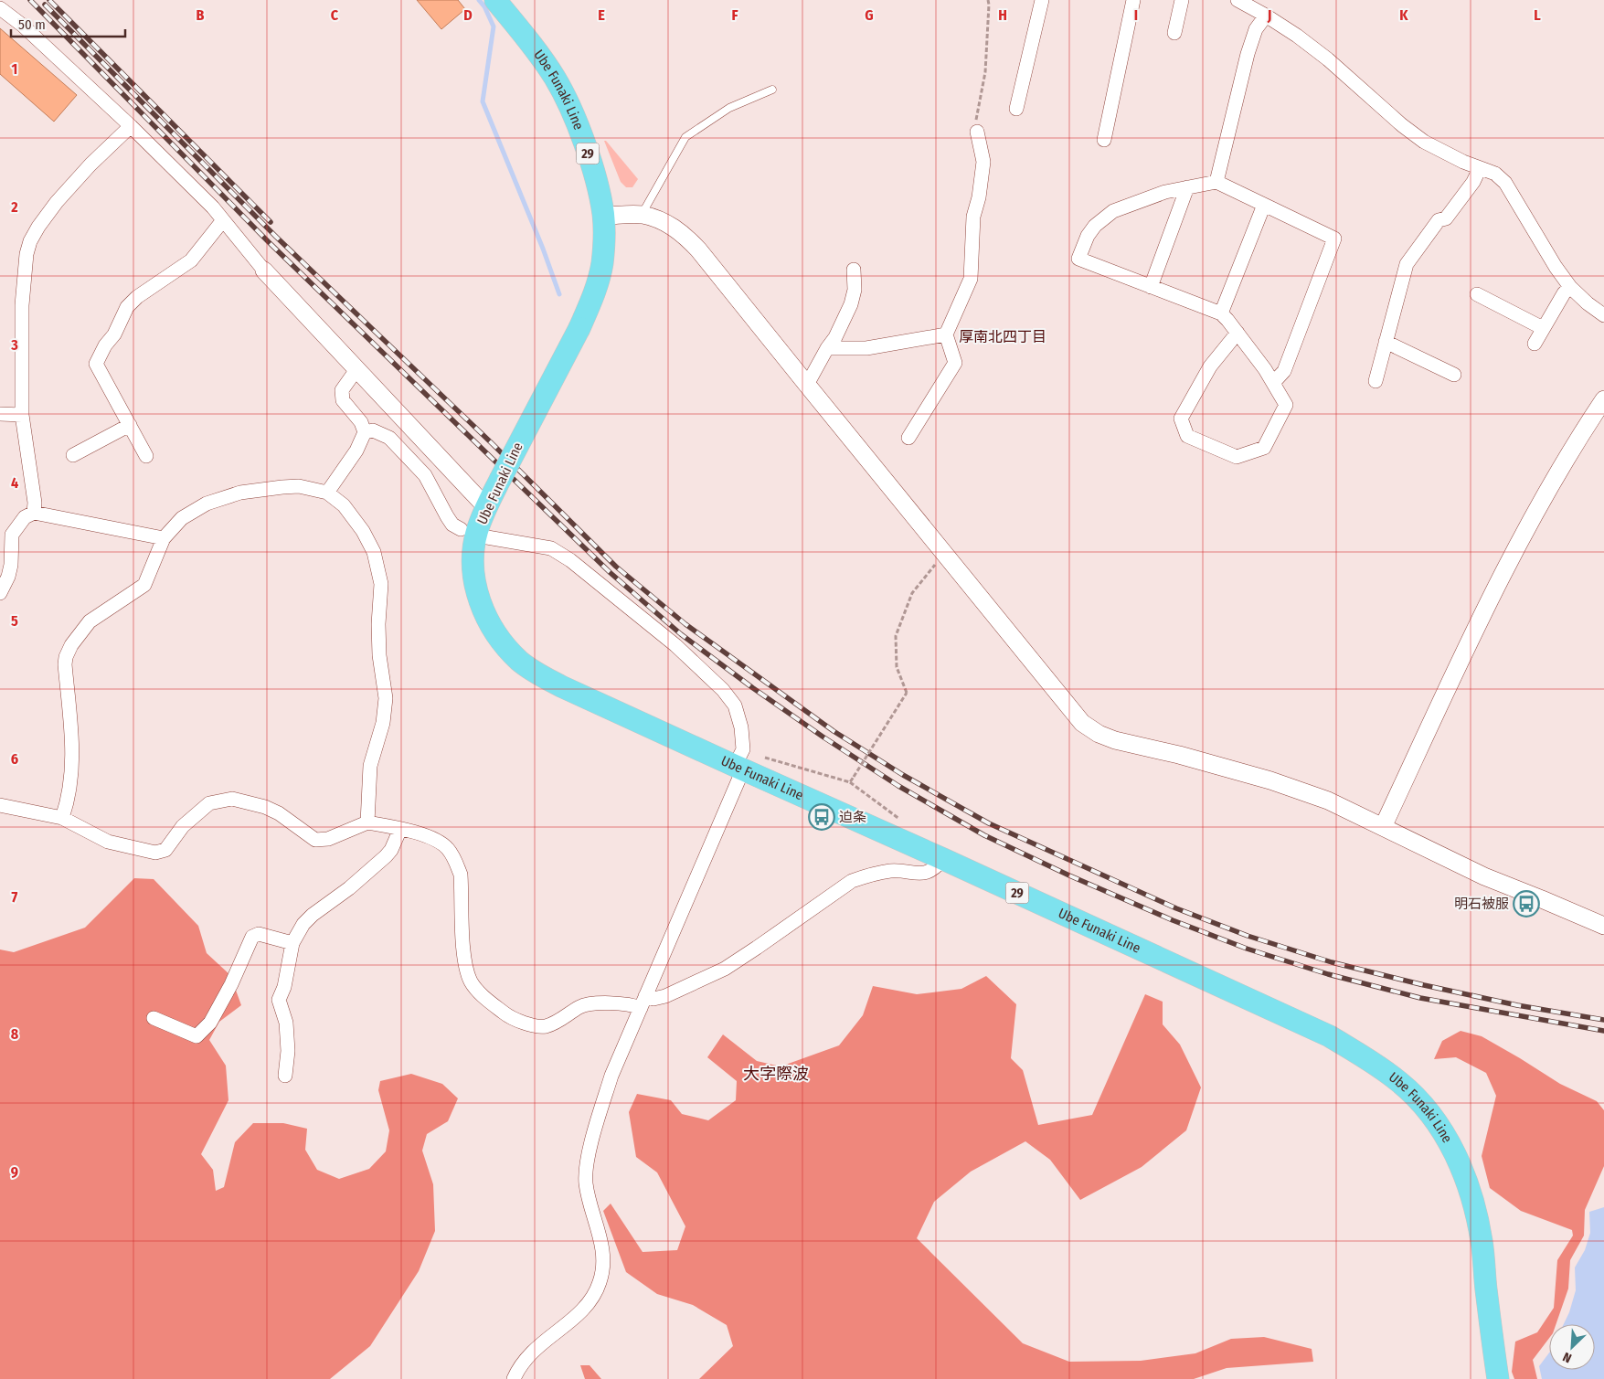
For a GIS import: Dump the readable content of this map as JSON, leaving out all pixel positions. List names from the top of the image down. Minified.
{"streets":{"main road":["Ube Funaki Line","29"]},"districts":["厚南北四丁目","大字際波"],"places":{"bus stop":["迫条","明石被服"]},"scale_bar":"50 m","north":"bottom left","grid":{"columns":["B","C","D","E","F","G","H","I","J","K","L"],"rows":["1","2","3","4","5","6","7","8","9"]}}
